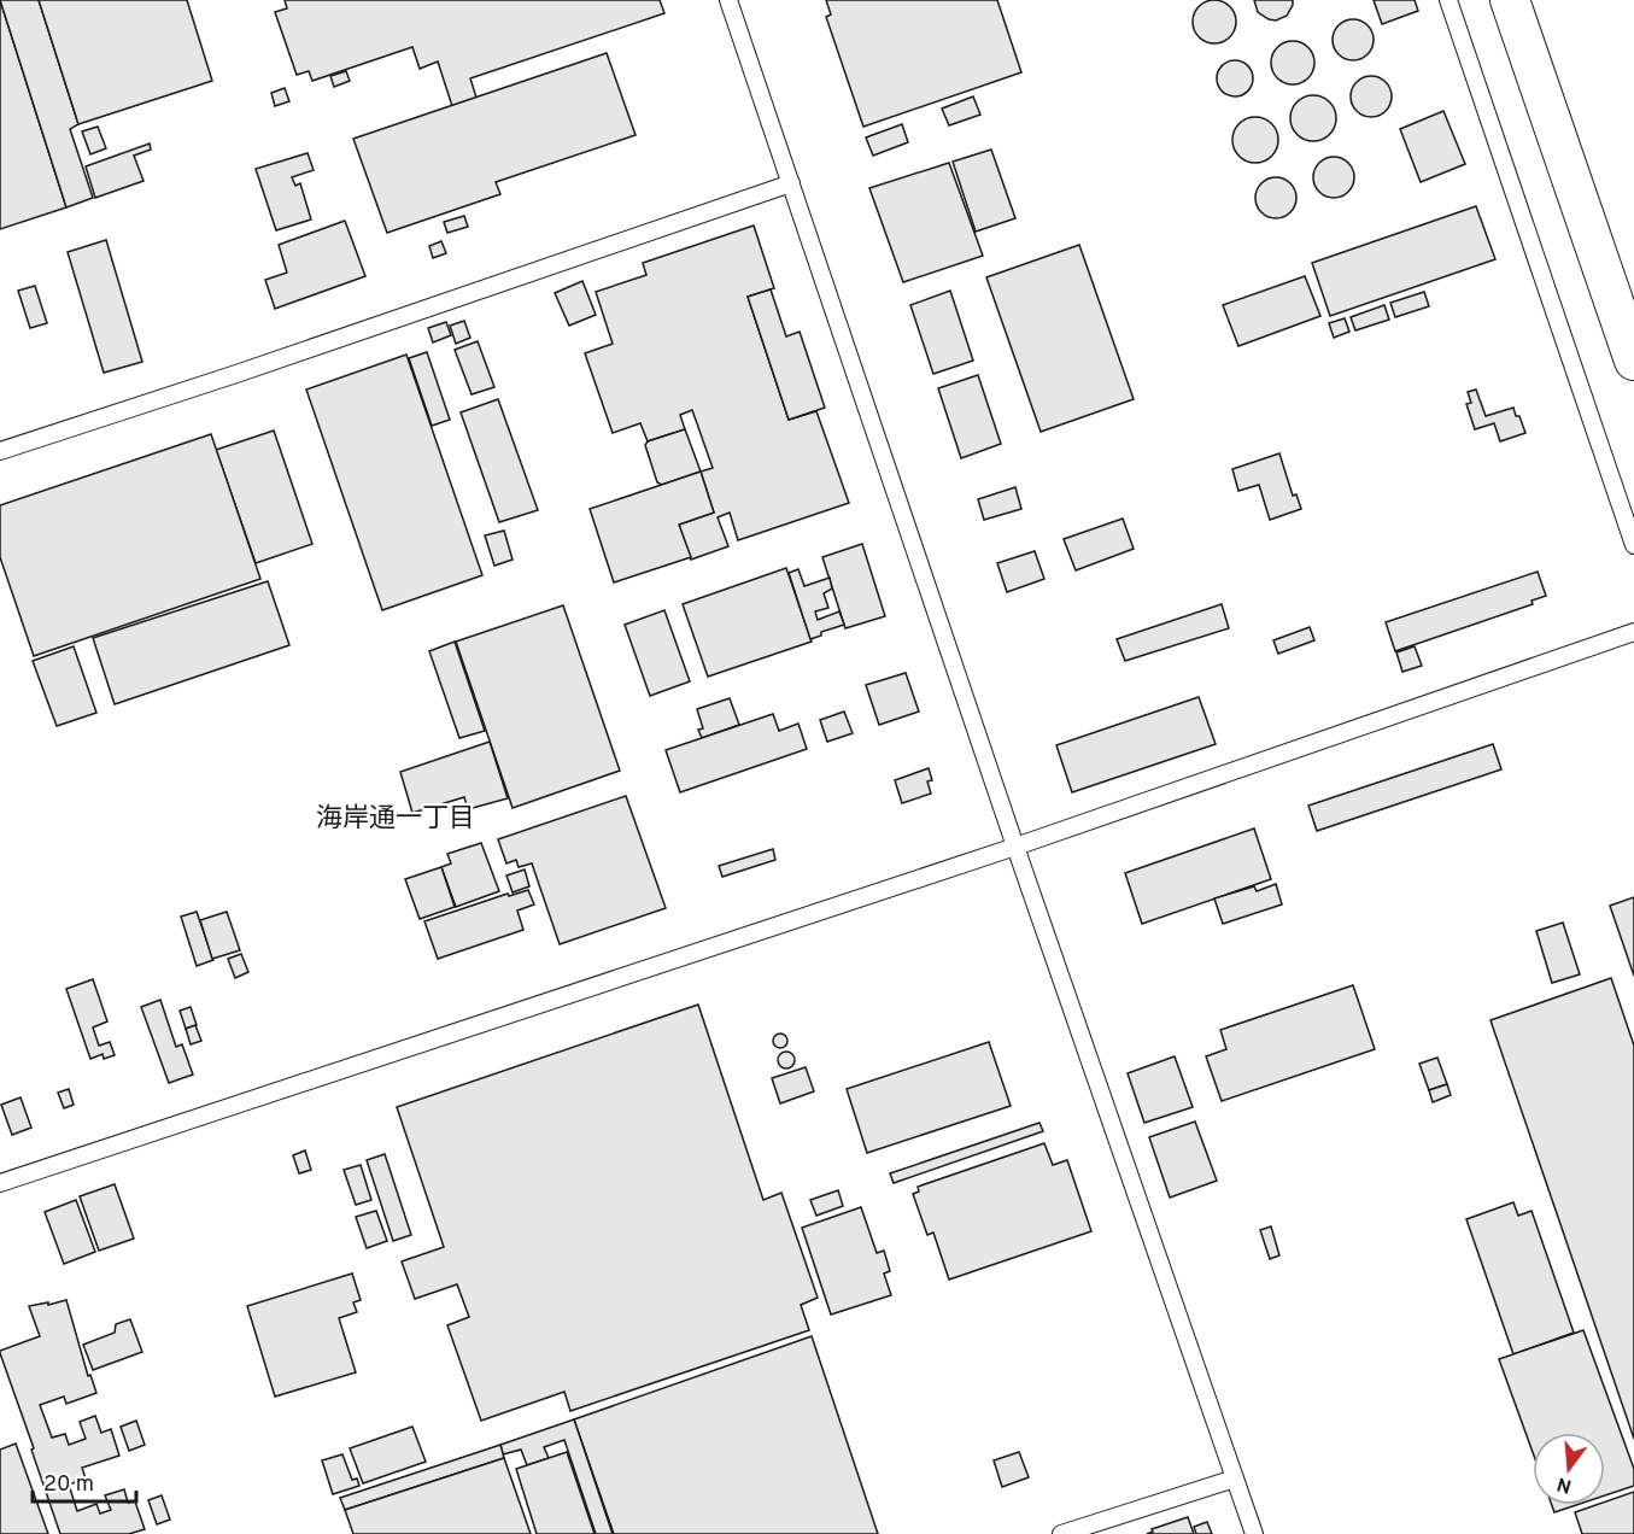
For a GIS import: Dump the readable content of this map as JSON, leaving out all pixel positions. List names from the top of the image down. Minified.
{"districts":["海岸通一丁目"],"scale_bar":"20 m","north":"bottom"}
